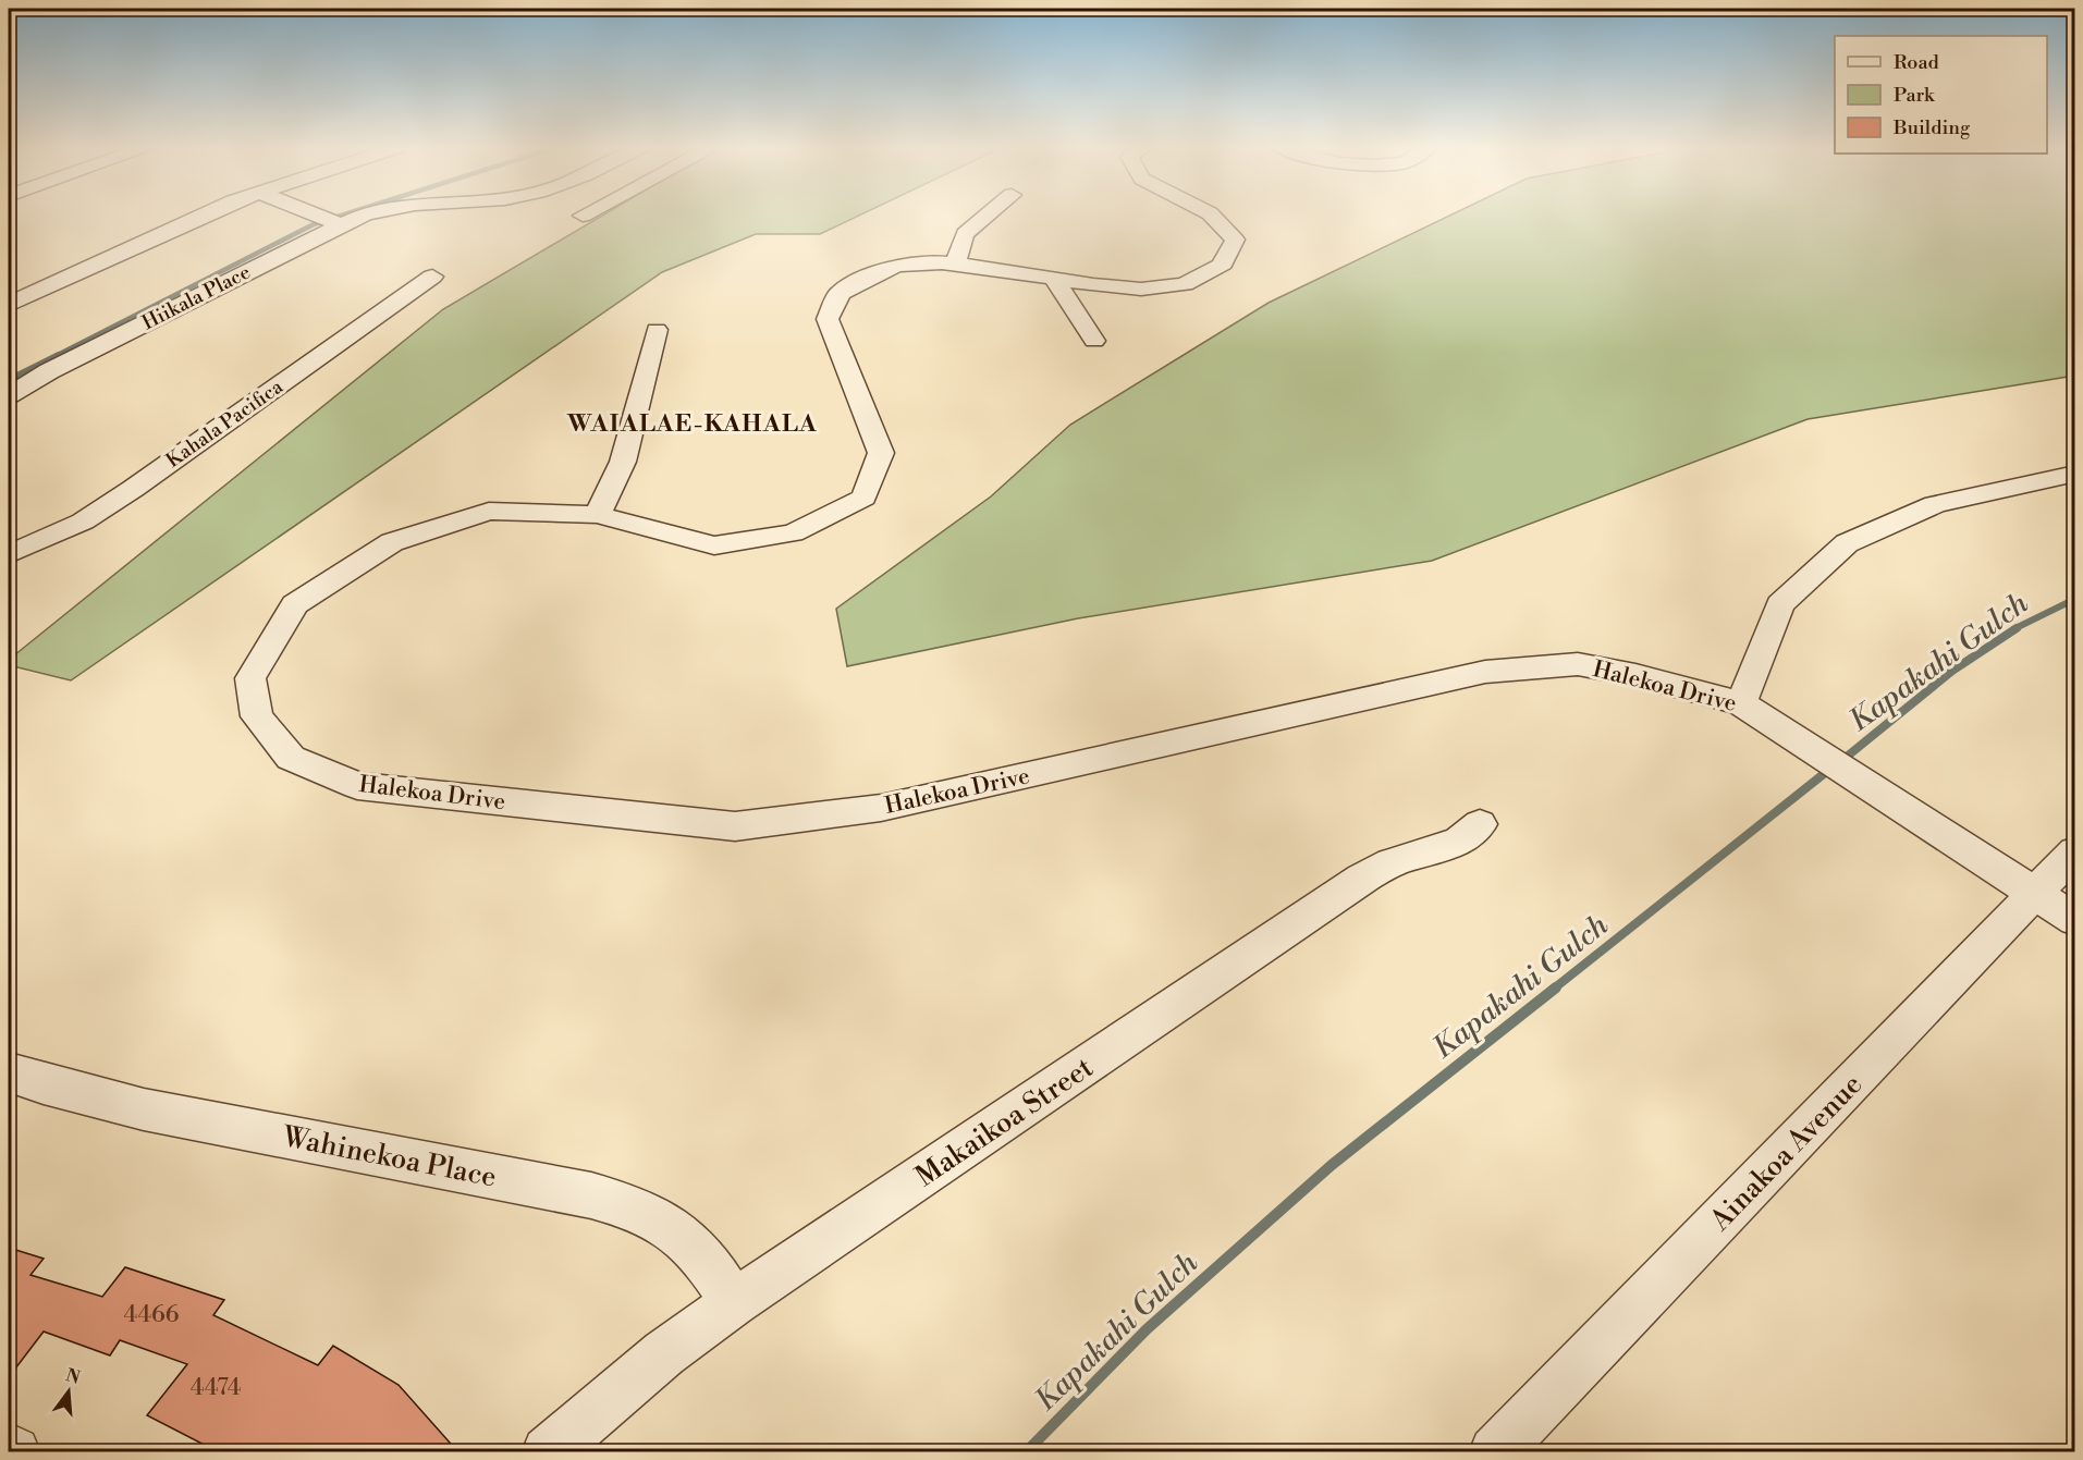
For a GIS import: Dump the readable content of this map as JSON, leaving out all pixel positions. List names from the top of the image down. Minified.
{"streets":{"street":["Hiikala Place","Kahala Pacifica","Halekoa Drive","Makaikoa Street","Ainakoa Avenue","Wahinekoa Place"]},"crossings":[["Halekoa Drive","Ainakoa Avenue"],["Makaikoa Street","Wahinekoa Place"]],"districts":["WAIALAE-KAHALA"],"water":["Kapakahi Gulch"],"house_numbers":["4466","4474"],"legend":["Road","Park","Building"],"north":"top"}
